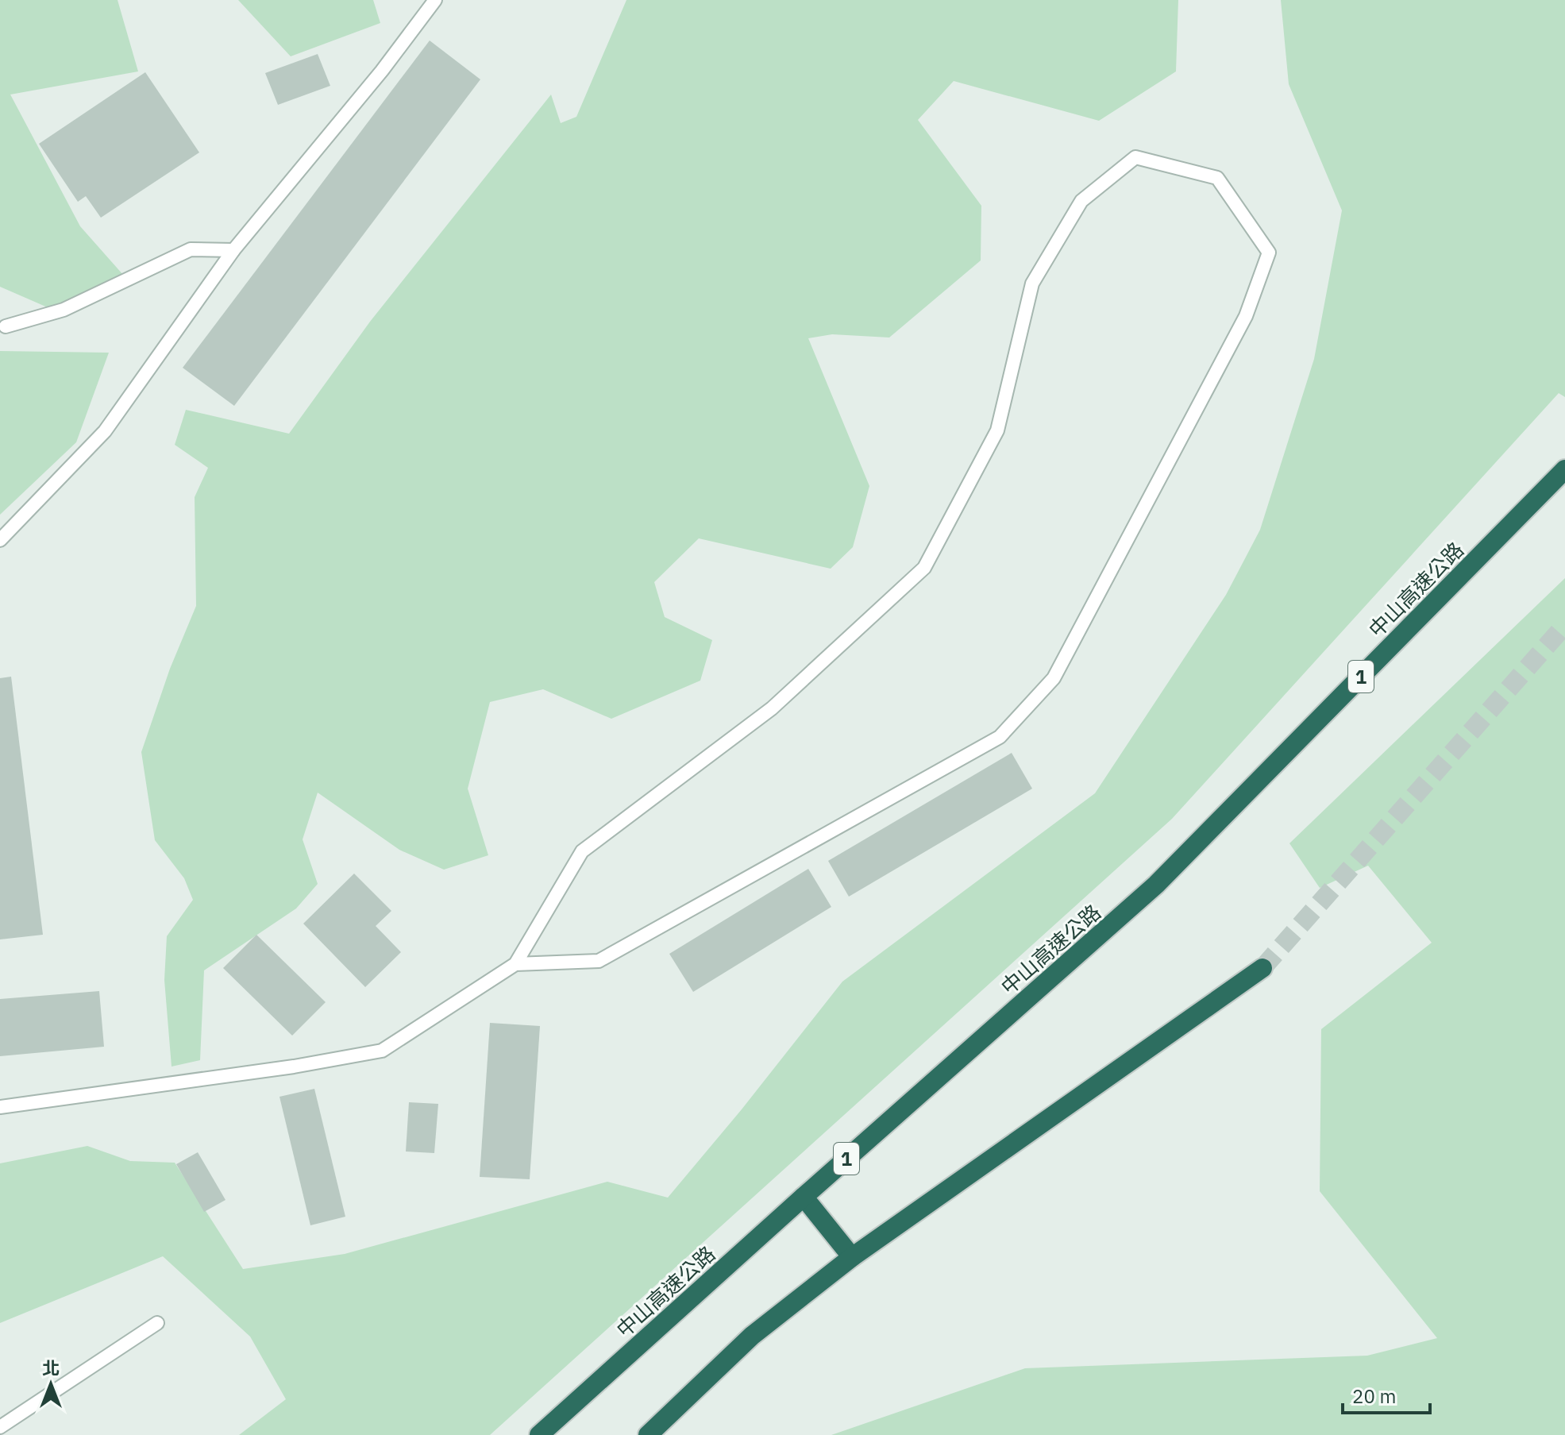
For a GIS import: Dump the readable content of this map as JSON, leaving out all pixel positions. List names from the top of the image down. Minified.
{"streets":{"highway":["中山高速公路","1"]},"scale_bar":"20 m","north":"top"}
